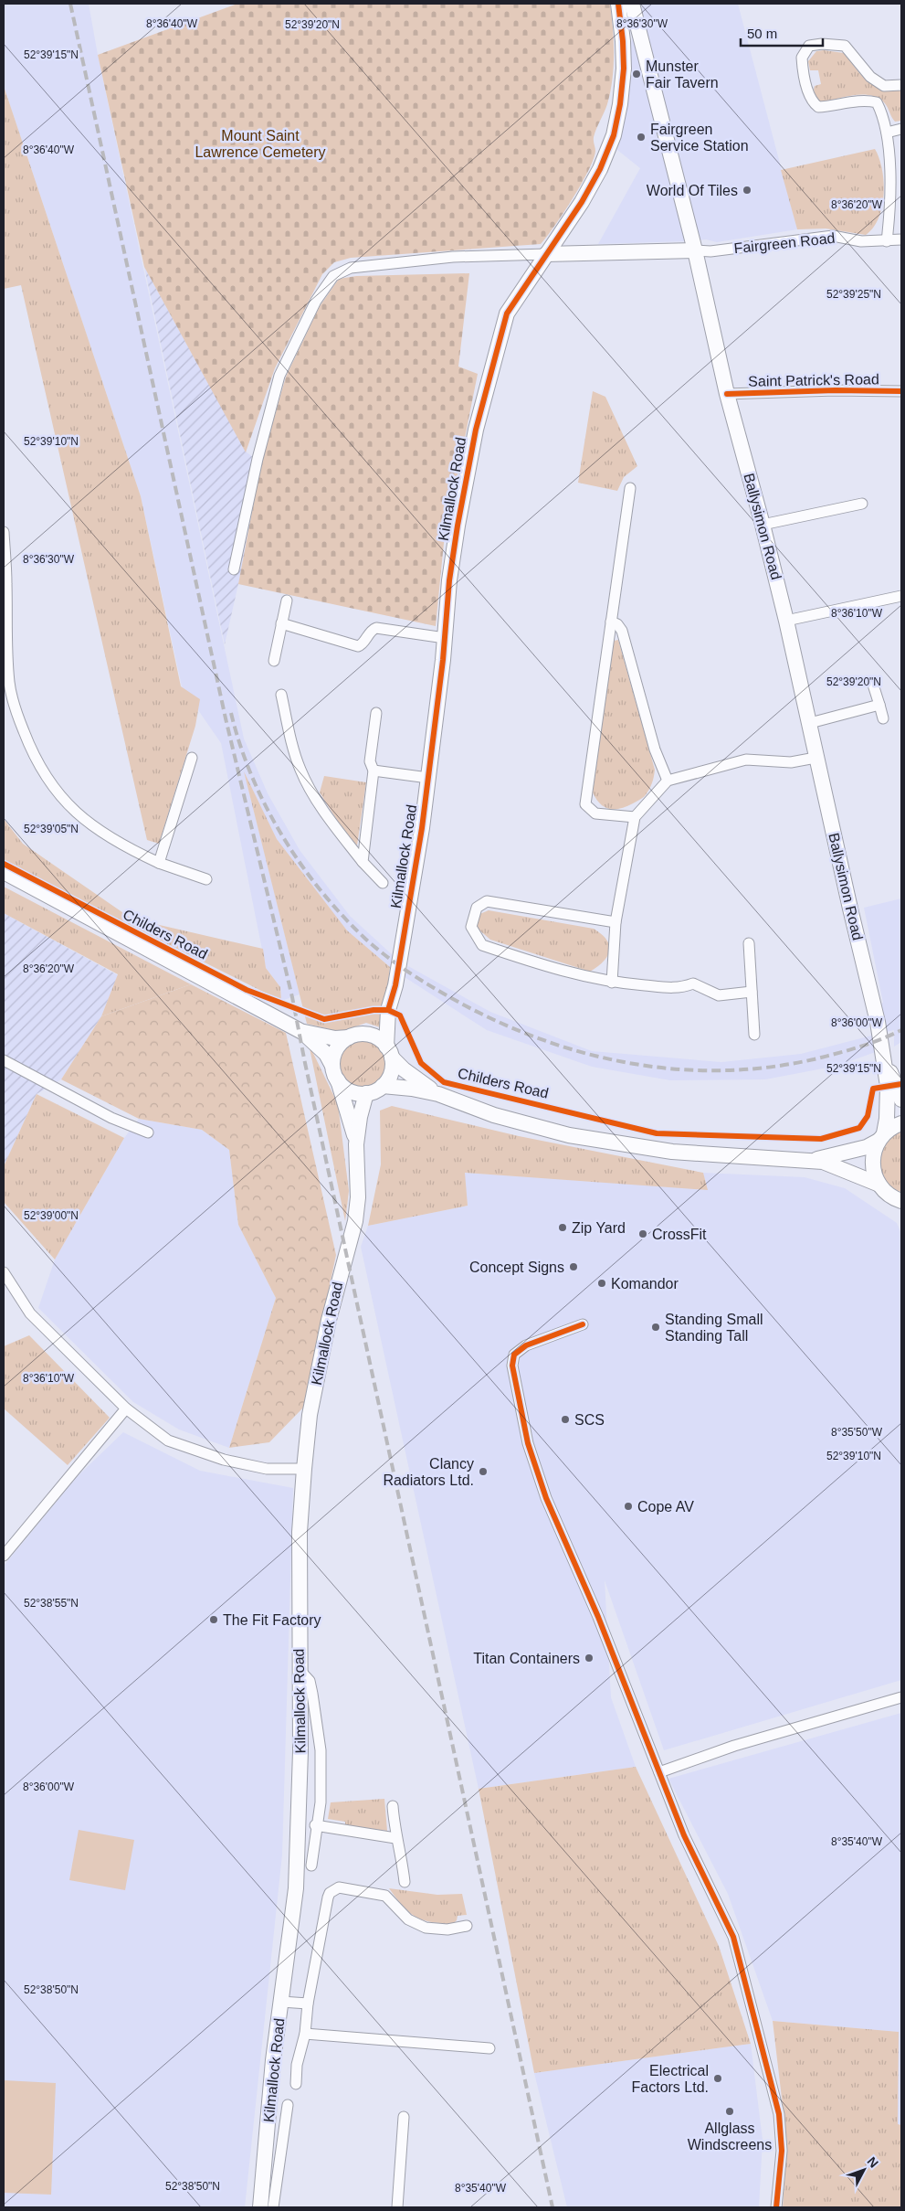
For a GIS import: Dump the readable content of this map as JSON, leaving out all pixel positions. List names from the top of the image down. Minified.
{"streets":{"main road":["Kilmallock Road","Ballysimon Road","Childers Road"],"street":["Fairgreen Road","Saint Patrick's Road"]},"crossings":[["Fairgreen Road","Ballysimon Road"],["Saint Patrick's Road","Ballysimon Road"],["Kilmallock Road","Childers Road"],["Ballysimon Road","Childers Road"]],"parks":["Mount Saint Lawrence Cemetery"],"places":["Munster Fair Tavern","Fairgreen Service Station","World Of Tiles","Zip Yard","CrossFit","Concept Signs","Komandor","Standing Small Standing Tall","SCS","Clancy Radiators Ltd.","Cope AV","The Fit Factory","Titan Containers","Electrical Factors Ltd.","Allglass Windscreens"],"scale_bar":"50 m","north":"top right","coordinates":["8°36'40\"W","8°36'30\"W","52°39'20\"N","52°39'15\"N","8°36'20\"W","52°39'25\"N","52°39'10\"N","8°36'10\"W","52°39'05\"N","8°36'00\"W","52°39'00\"N","8°35'50\"W","52°38'55\"N","8°35'40\"W","52°38'50\"N"]}
